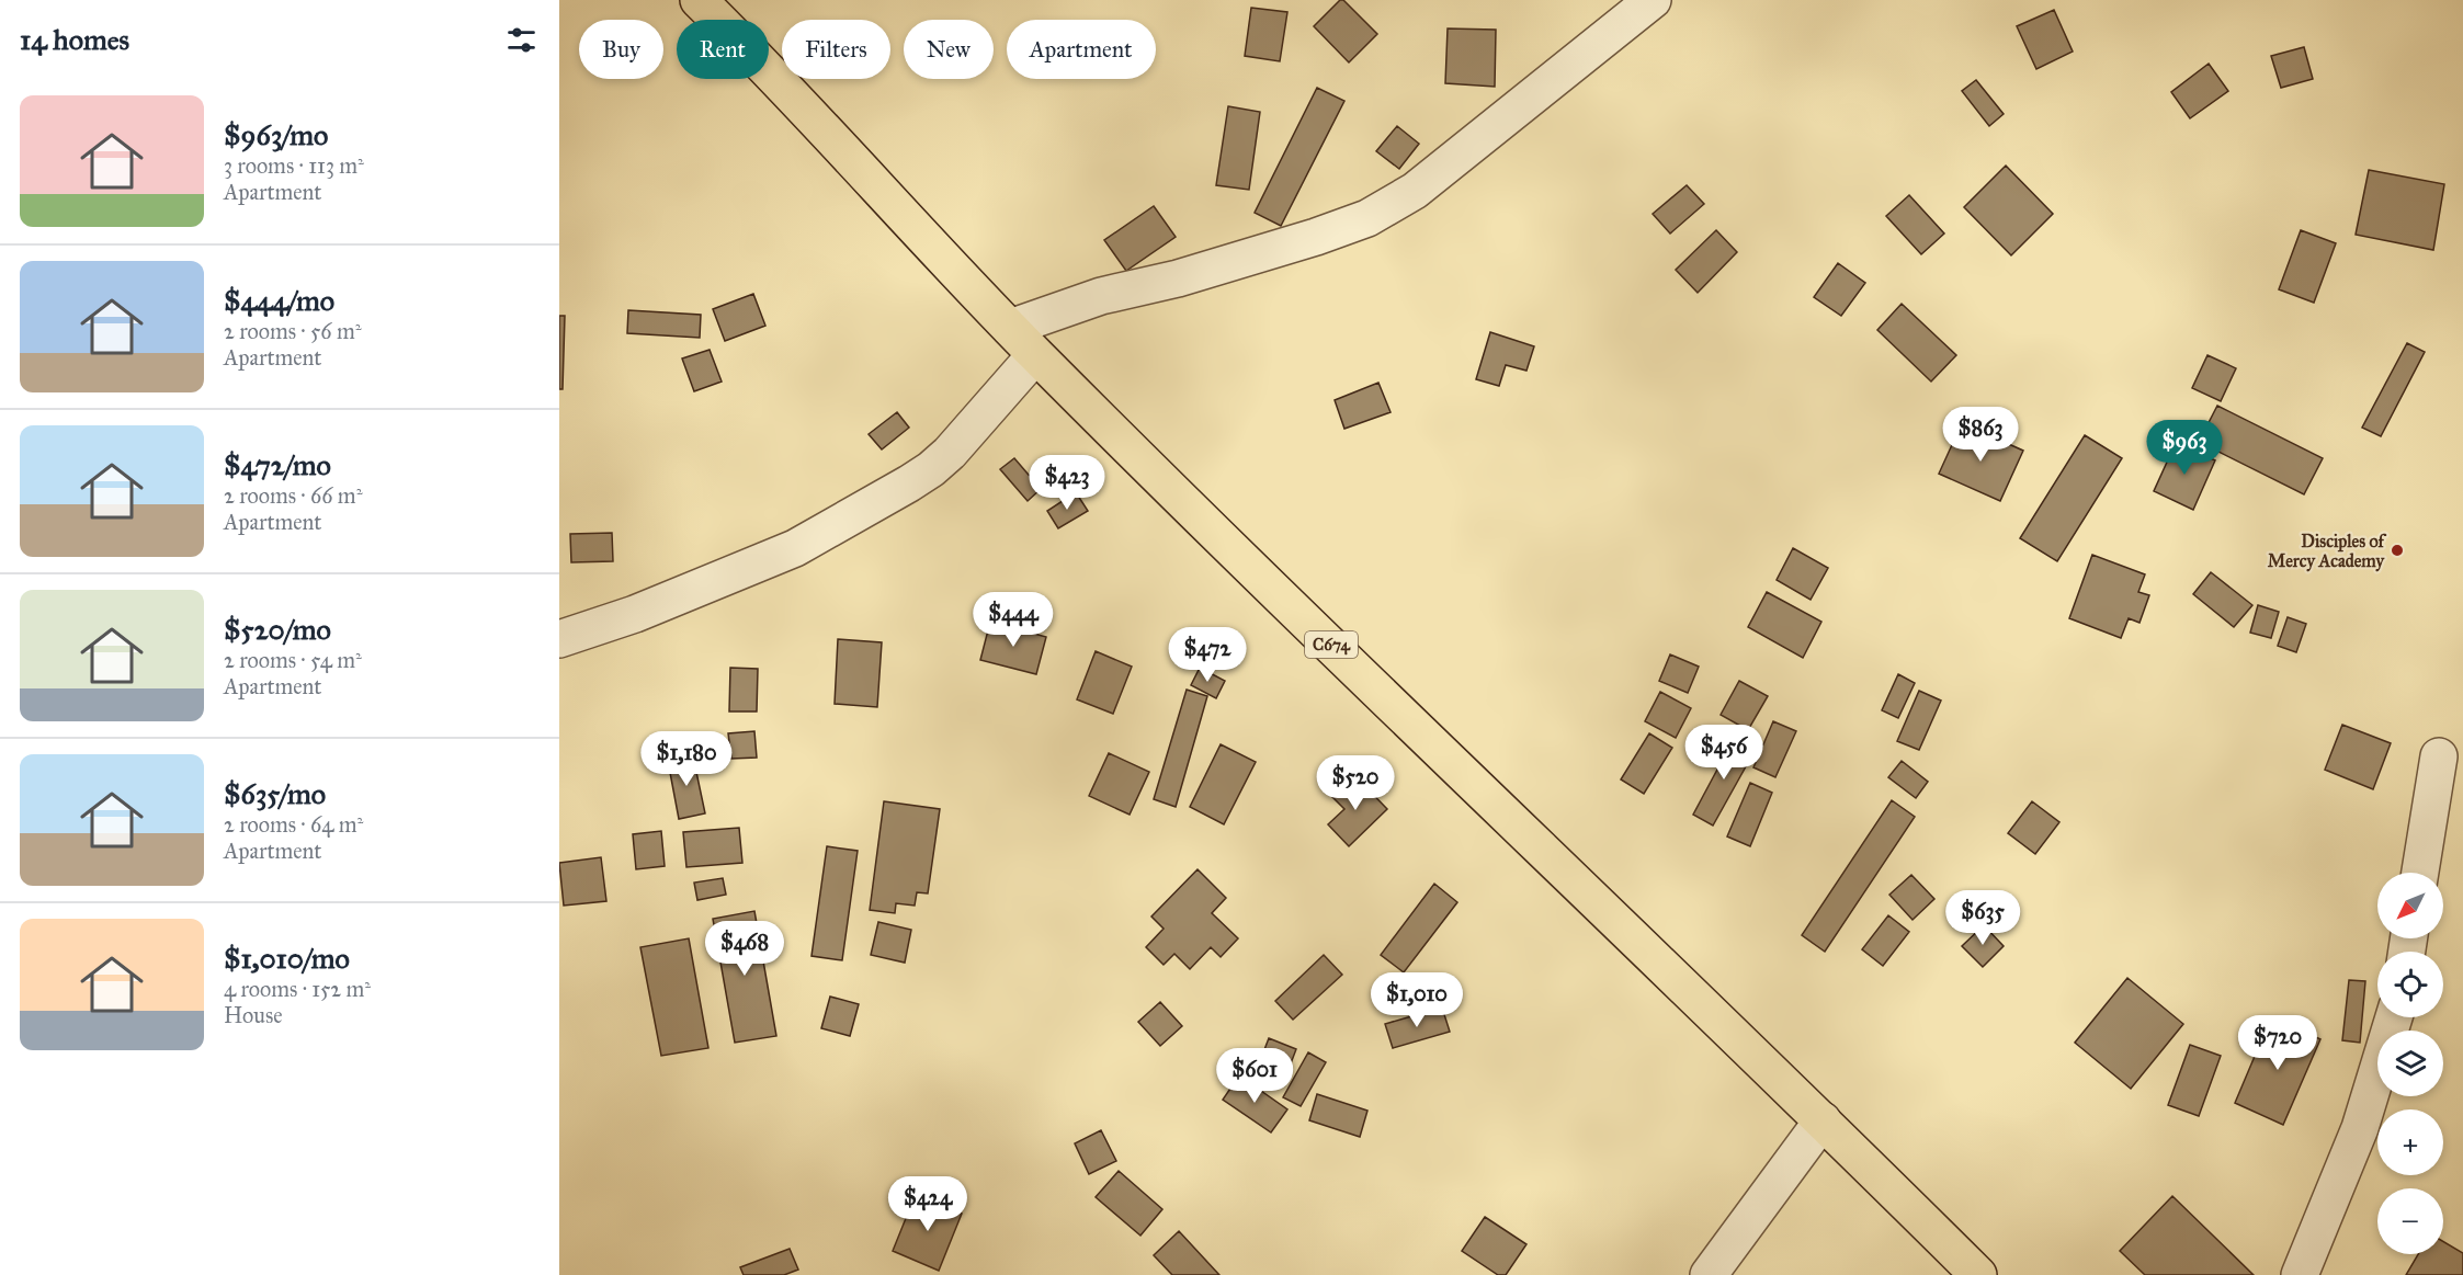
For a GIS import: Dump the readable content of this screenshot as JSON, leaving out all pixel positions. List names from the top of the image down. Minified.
{"streets":{"main road":["C674"]},"places":["Disciples of Mercy Academy"],"north":"bottom left","page":{"heading":"14 homes","chip":["Buy","Rent","Filters","New","Apartment"],"list":[{"name":"$963/mo","note":"3 rooms · 113 m² · Apartment"},{"name":"$444/mo","note":"2 rooms · 56 m² · Apartment"},{"name":"$472/mo","note":"2 rooms · 66 m² · Apartment"},{"name":"$520/mo","note":"2 rooms · 54 m² · Apartment"},{"name":"$635/mo","note":"2 rooms · 64 m² · Apartment"},{"name":"$1,010/mo","note":"4 rooms · 152 m² · House"}],"price":["$863","$963","$423","$444","$472","$456","$1,180","$520","$635","$468","$1,010","$720","$601","$424"],"map_buttons":["+","−"]}}
